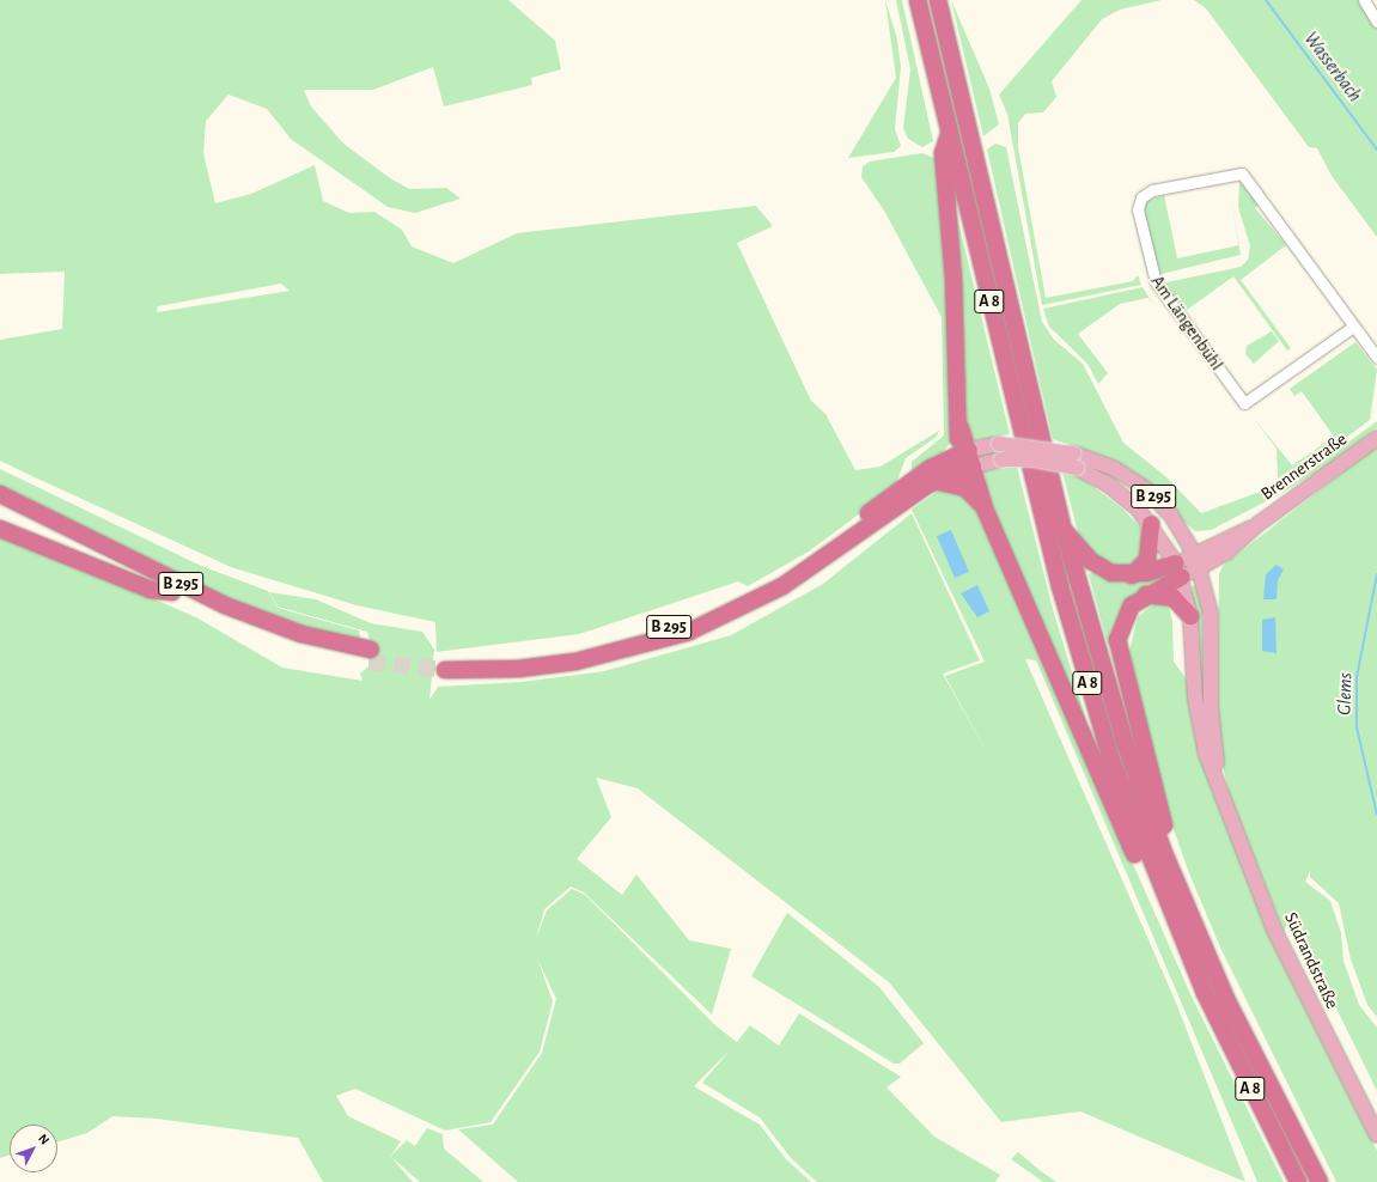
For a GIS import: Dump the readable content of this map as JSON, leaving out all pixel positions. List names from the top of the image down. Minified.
{"streets":{"highway":["A 8","B 295"],"main road":["Brennerstraße","Südrandstraße"],"street":["Am Längenbühl"]},"crossings":[["A 8","B 295"],["Brennerstraße","B 295"],["Brennerstraße","Südrandstraße"],["B 295","Südrandstraße"]],"water":["Wasserbach","Glems"],"north":"top right"}
